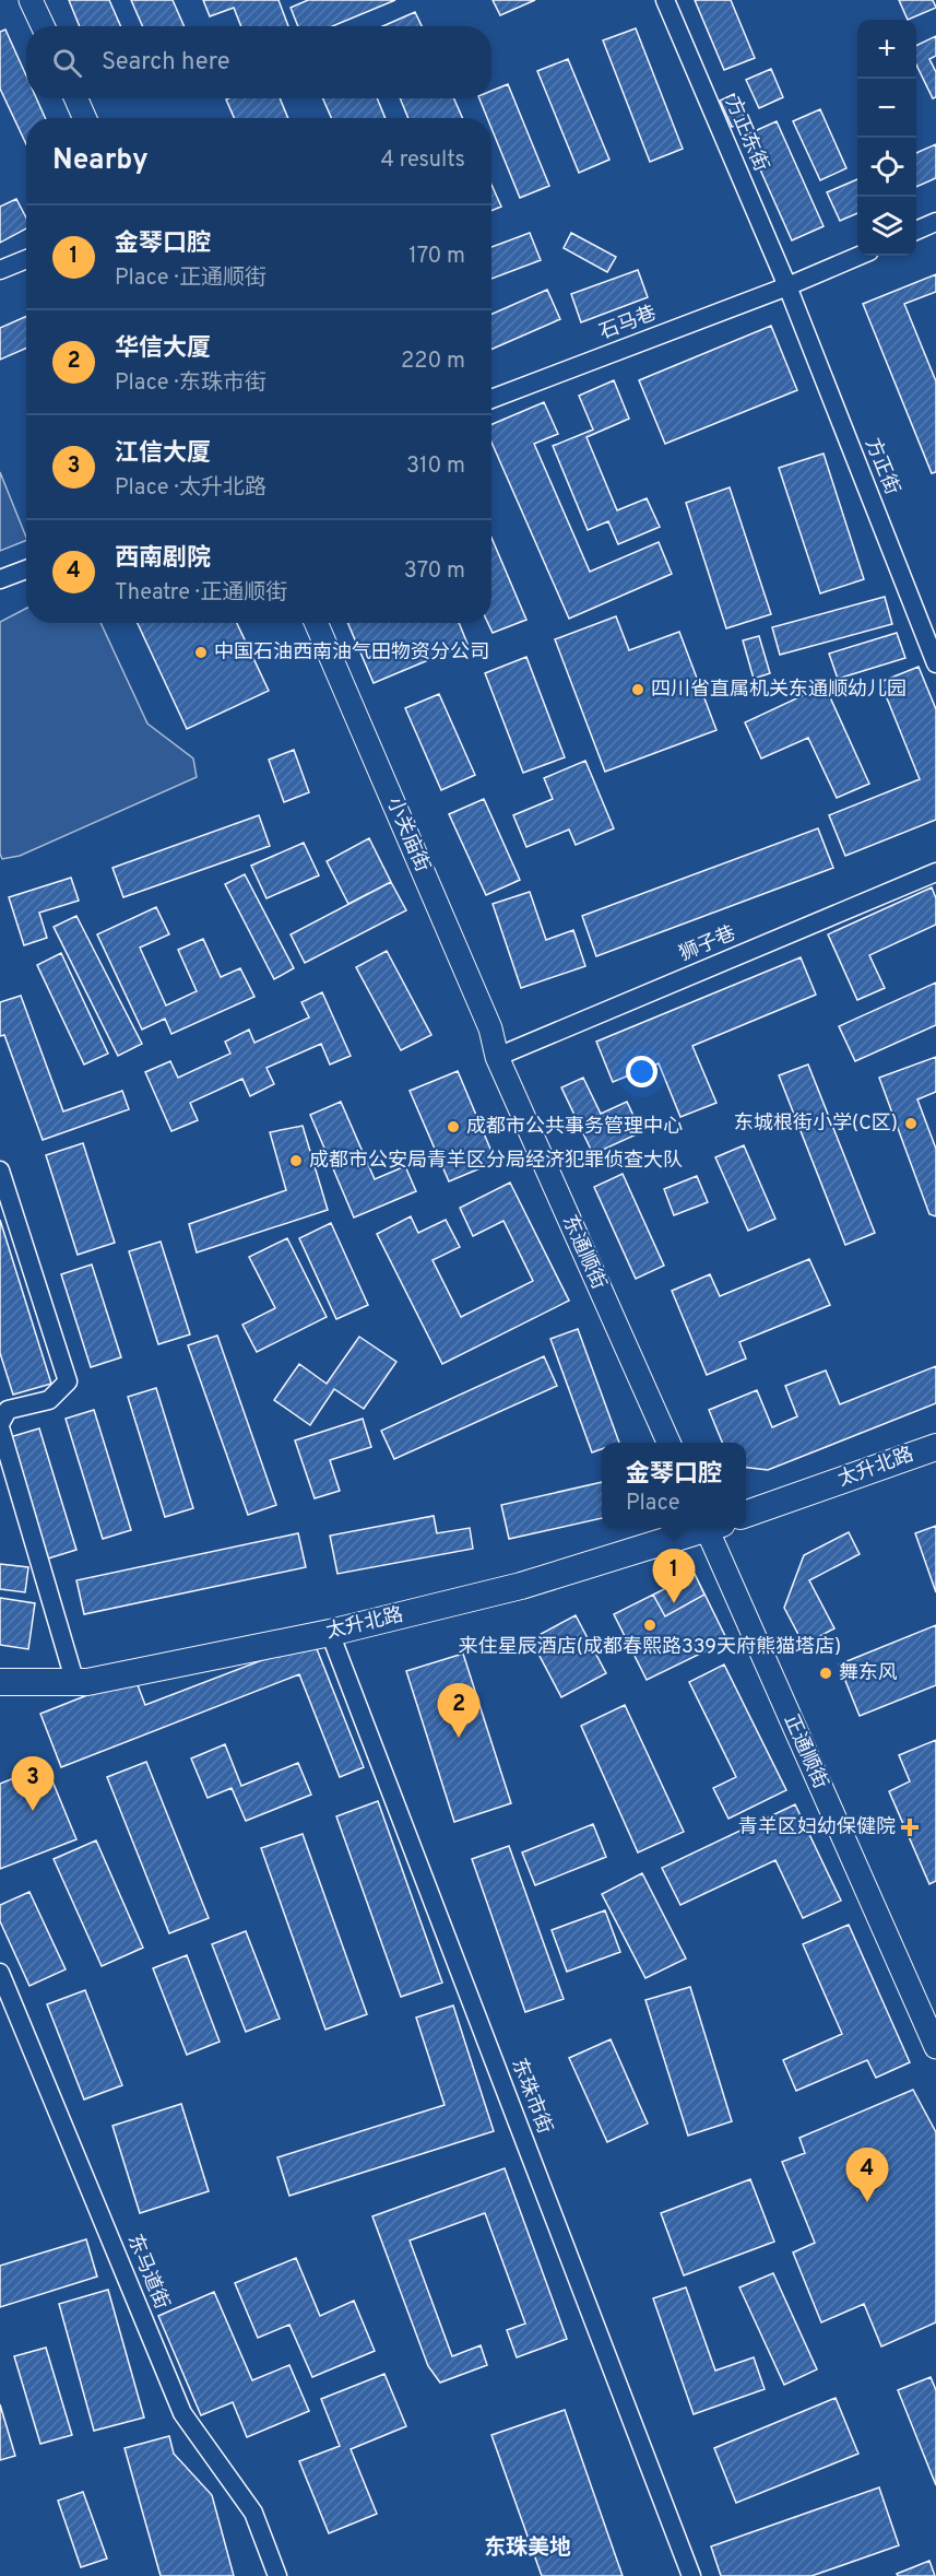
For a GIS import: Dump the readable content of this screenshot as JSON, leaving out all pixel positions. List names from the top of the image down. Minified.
{"streets":{"main road":["太升北路"],"street":["方正东街","石马巷","方正街","小关庙街","狮子巷","东通顺街","正通顺街","东珠市街","东马道街"]},"crossings":[["方正东街","石马巷"],["方正东街","方正街"],["石马巷","方正街"],["小关庙街","狮子巷"],["小关庙街","东通顺街"],["狮子巷","东通顺街"],["太升北路","东珠市街"]],"districts":["东珠美地"],"places":{"other":["中国石油西南油气田物资分公司","四川省直属机关东通顺幼儿园","东城根街小学(C区)","成都市公共事务管理中心","成都市公安局青羊区分局经济犯罪侦查大队","来住星辰酒店(成都春熙路339天府熊猫塔店)","舞东风"],"health":["青羊区妇幼保健院"]},"page":{"map_buttons":["+","−"],"search":"Search here","heading":["Nearby","4 results"],"list":[{"mark":"1","name":"金琴口腔","note":"Place · 正通顺街","value":"170 m"},{"mark":"2","name":"华信大厦","note":"Place · 东珠市街","value":"220 m"},{"mark":"3","name":"江信大厦","note":"Place · 太升北路","value":"310 m"},{"mark":"4","name":"西南剧院","note":"Theatre · 正通顺街","value":"370 m"}],"popup":["金琴口腔","Place"],"pins":["1","2","3","4"]}}
